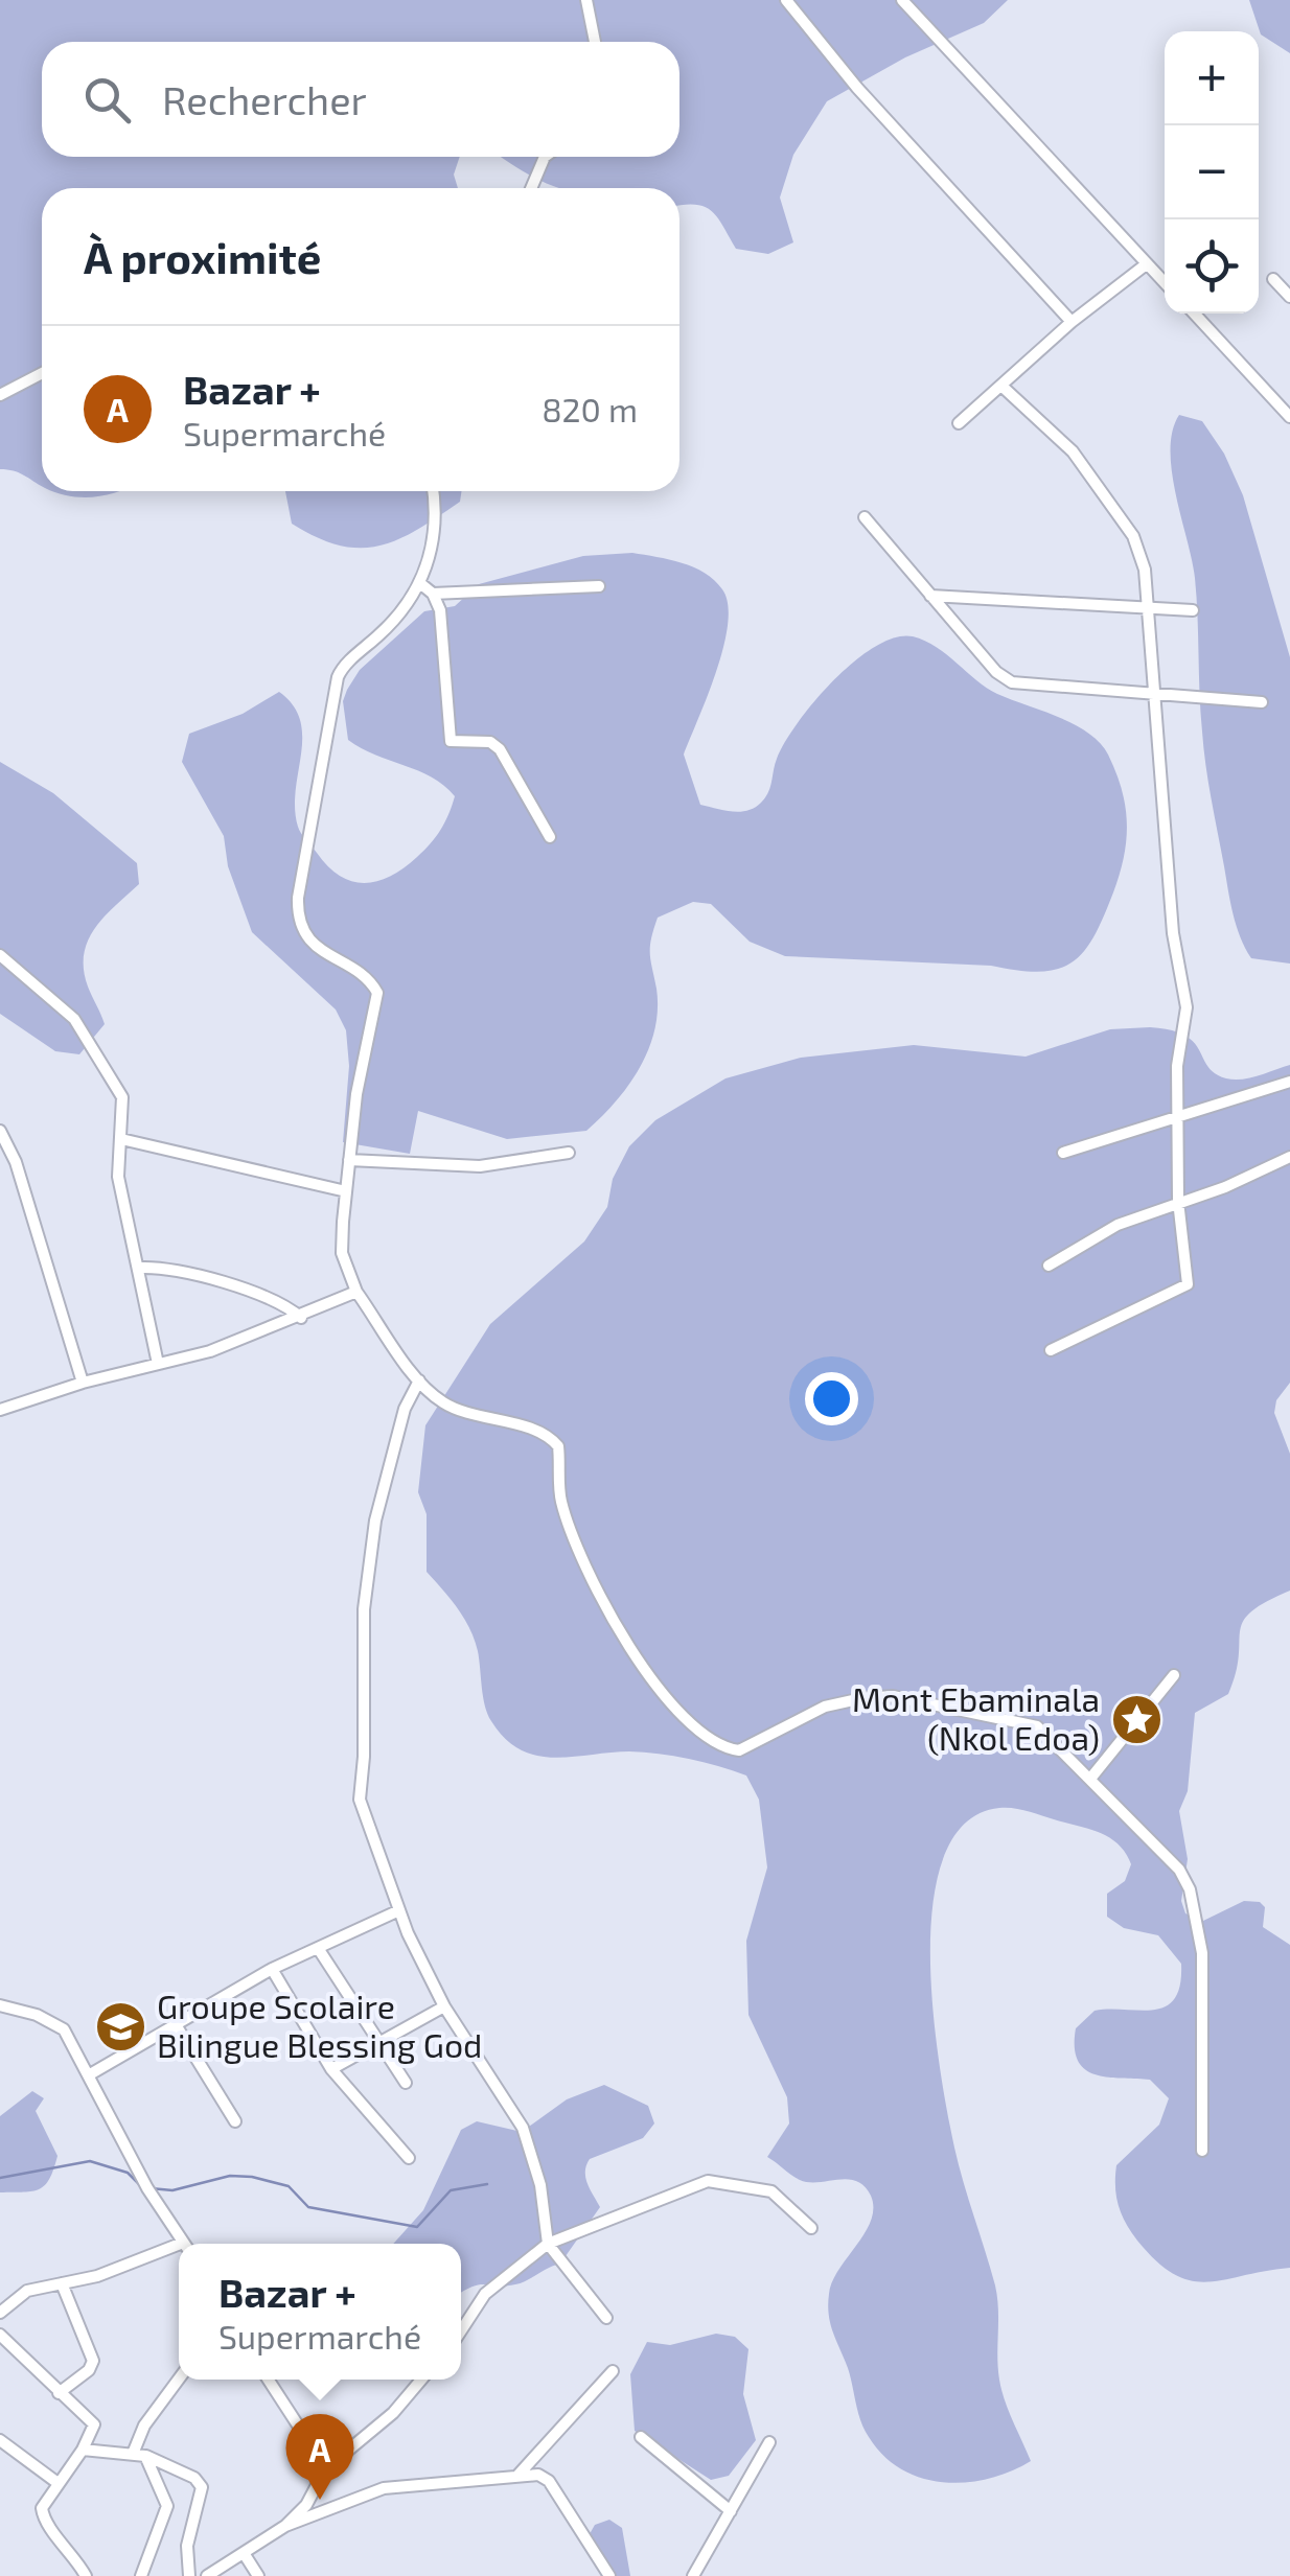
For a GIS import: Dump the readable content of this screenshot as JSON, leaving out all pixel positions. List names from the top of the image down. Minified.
{"places":{"place":["Mont Ebaminala (Nkol Edoa)"],"school or university":["Groupe Scolaire Bilingue Blessing God"]},"page":{"map_buttons":["+","−"],"search":"Rechercher","heading":"À proximité","list":[{"mark":"A","name":"Bazar +","note":"Supermarché","value":"820 m"}],"popup":["Bazar +","Supermarché"],"pins":"A"}}
